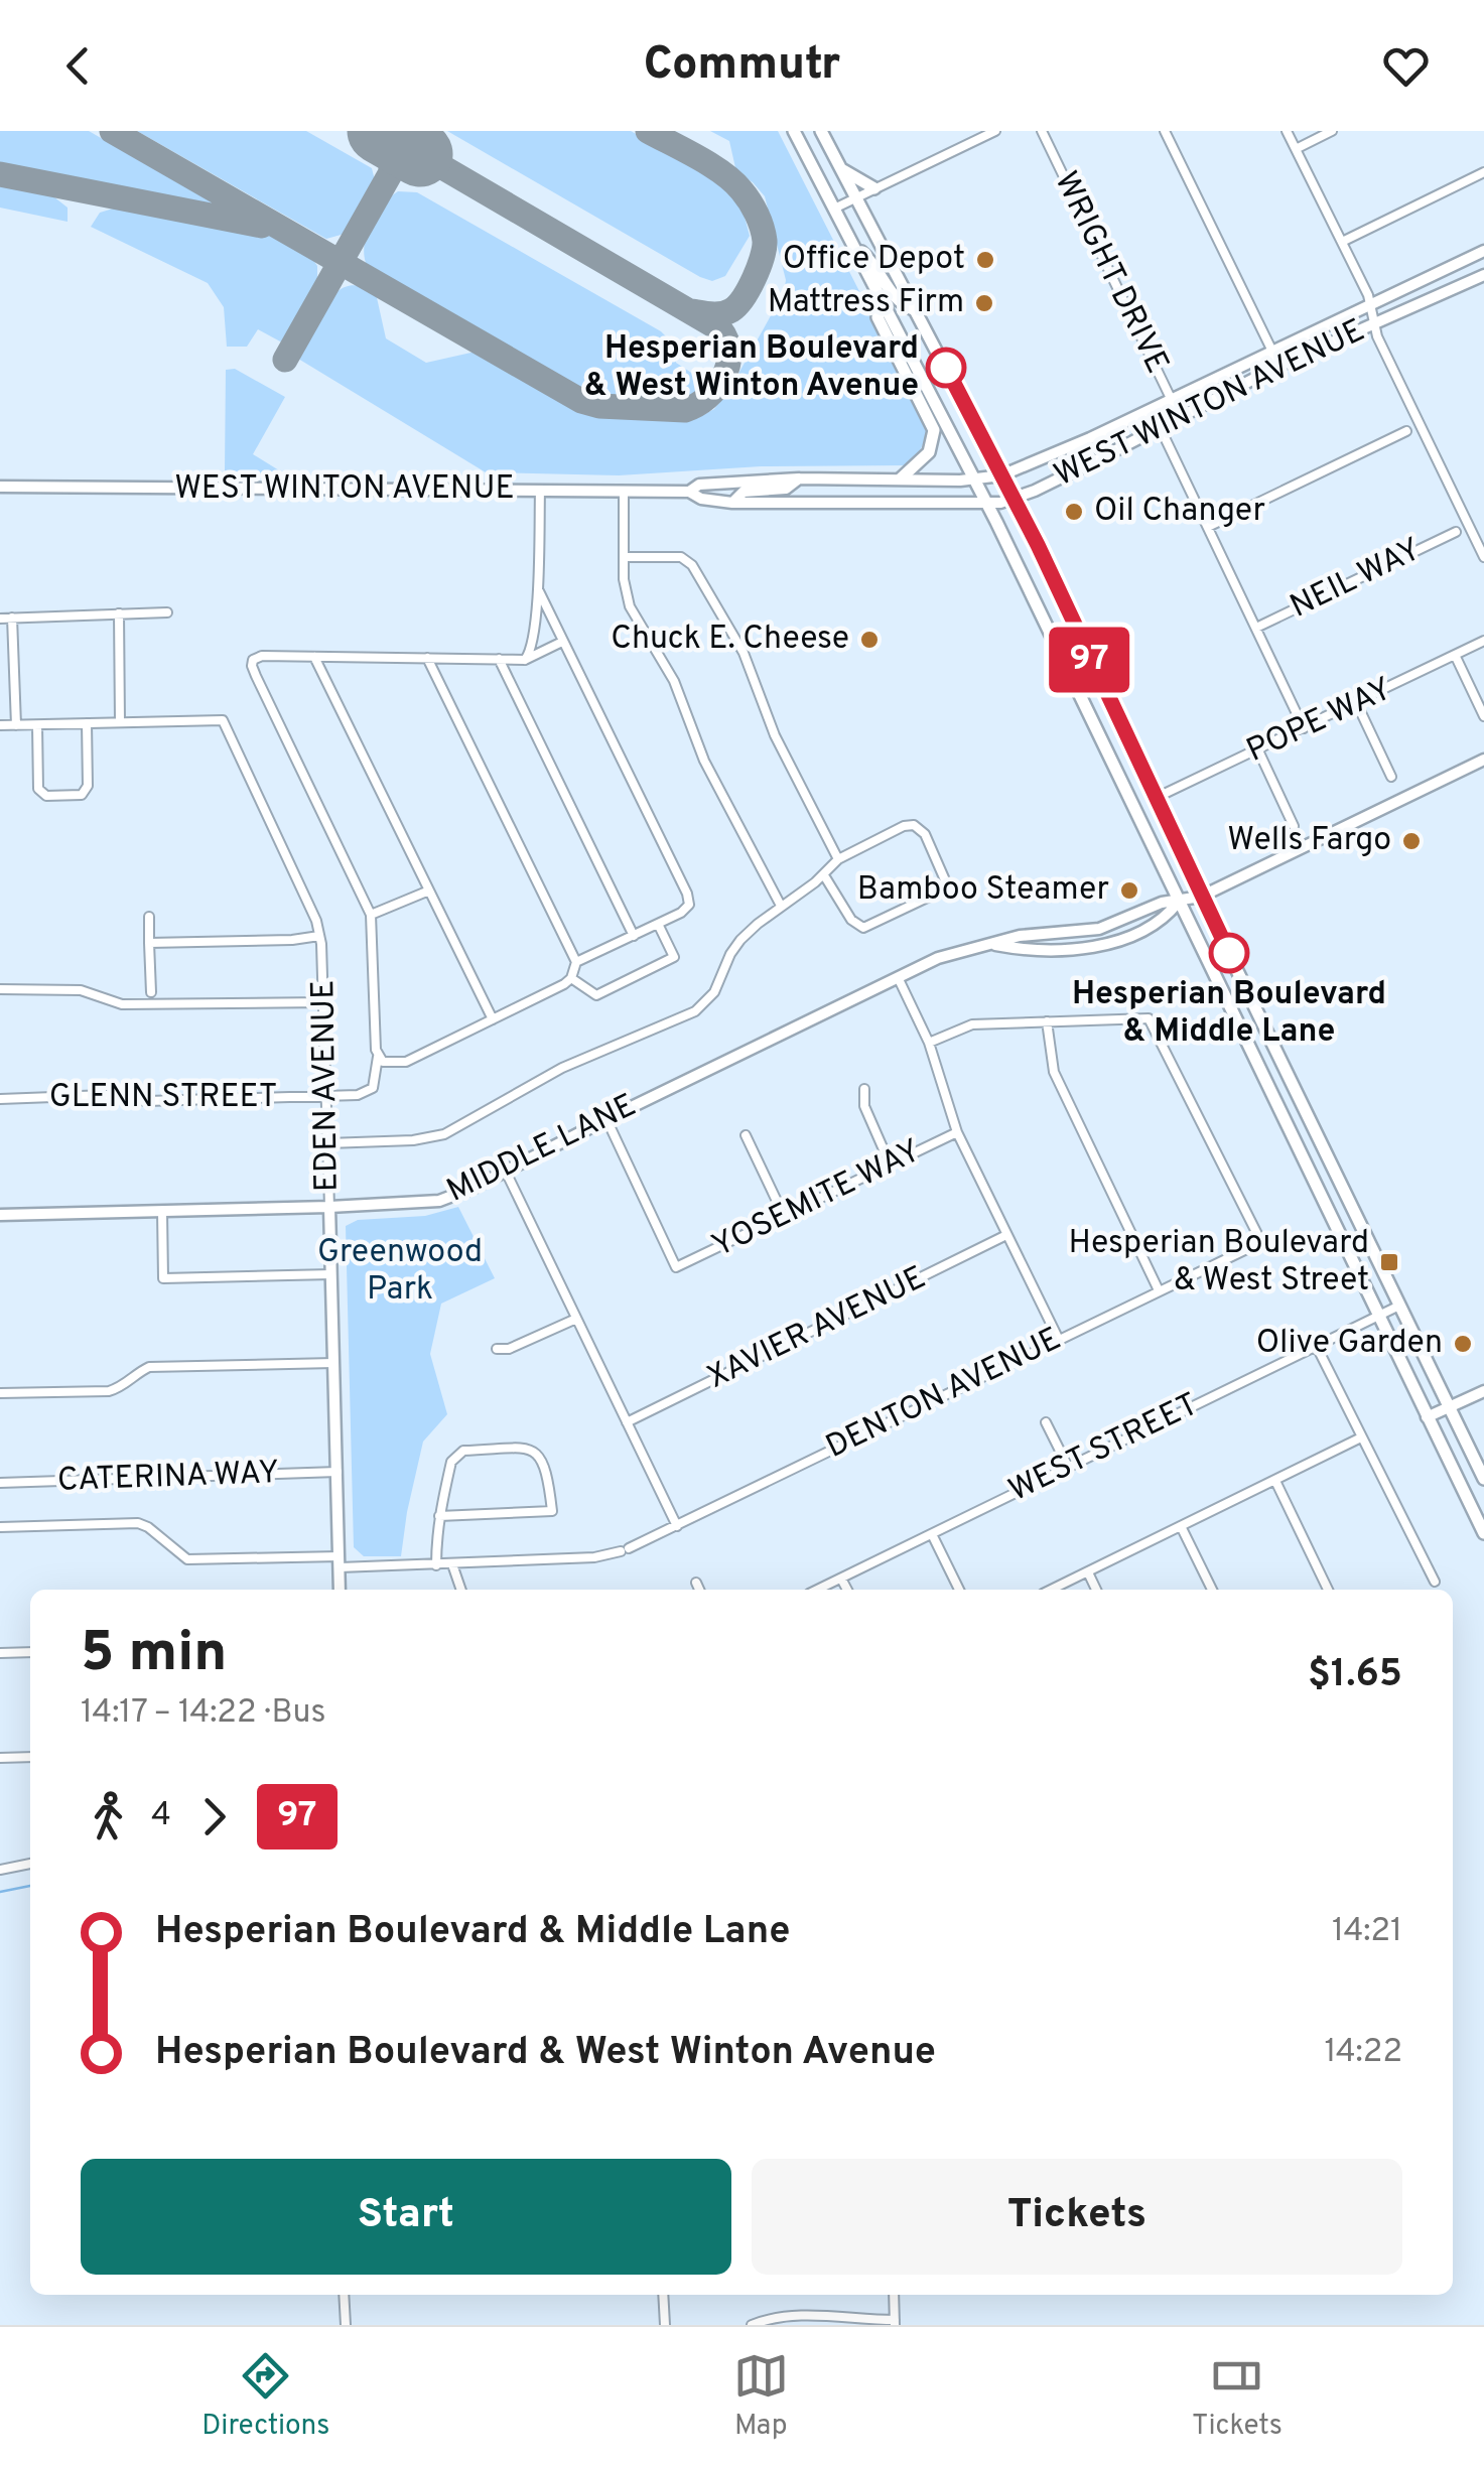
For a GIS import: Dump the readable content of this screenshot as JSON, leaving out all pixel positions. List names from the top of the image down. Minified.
{"streets":{"main road":["WEST WINTON AVENUE","EDEN AVENUE","MIDDLE LANE"],"street":["WRIGHT DRIVE","NEIL WAY","POPE WAY","GLENN STREET","YOSEMITE WAY","XAVIER AVENUE","DENTON AVENUE","WEST STREET","CATERINA WAY"]},"crossings":[["WRIGHT DRIVE","WEST WINTON AVENUE"],["WRIGHT DRIVE","NEIL WAY"],["WRIGHT DRIVE","POPE WAY"],["EDEN AVENUE","GLENN STREET"],["EDEN AVENUE","MIDDLE LANE"],["EDEN AVENUE","DENTON AVENUE"],["EDEN AVENUE","CATERINA WAY"],["MIDDLE LANE","YOSEMITE WAY"]],"parks":["Greenwood Park"],"places":{"other":["Office Depot","Mattress Firm","Hesperian Boulevard & West Winton Avenue","Oil Changer","Chuck E. Cheese","Wells Fargo","Bamboo Steamer","Hesperian Boulevard & Middle Lane","Olive Garden"],"transit":["Hesperian Boulevard & West Street"]},"lines":["bus line 97"],"page":{"header":"Commutr","on_map":"97","heading":["5 min","14:17 – 14:22 · Bus","$1.65"],"legs":["4","97"],"list":[{"name":"Hesperian Boulevard & Middle Lane","value":"14:21"},{"name":"Hesperian Boulevard & West Winton Avenue","value":"14:22"}],"buttons":["Start","Tickets"],"tabs":["Directions","Map","Tickets"]}}
